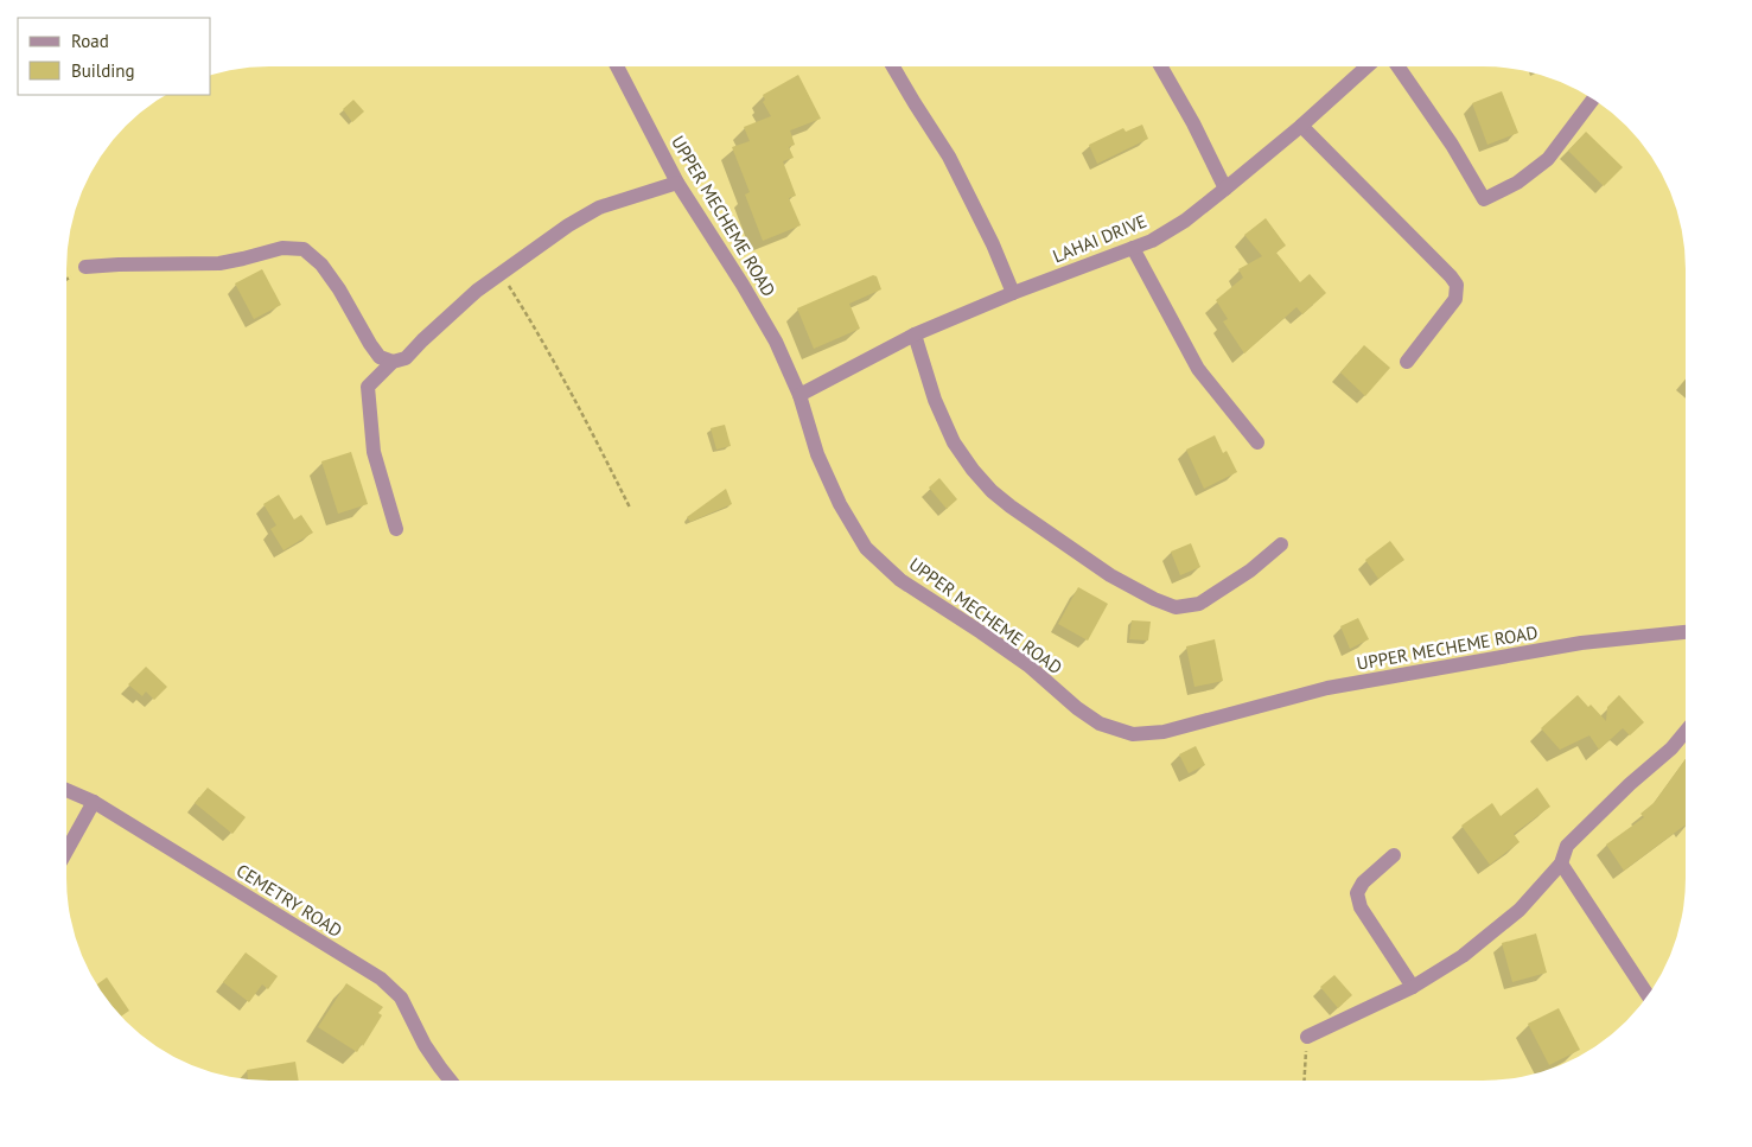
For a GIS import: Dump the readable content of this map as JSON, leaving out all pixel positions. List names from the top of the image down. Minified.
{"streets":{"street":["UPPER MECHEME ROAD","LAHAI DRIVE","CEMETRY ROAD"]},"crossings":[["UPPER MECHEME ROAD","LAHAI DRIVE"]],"legend":["Road","Building"]}
